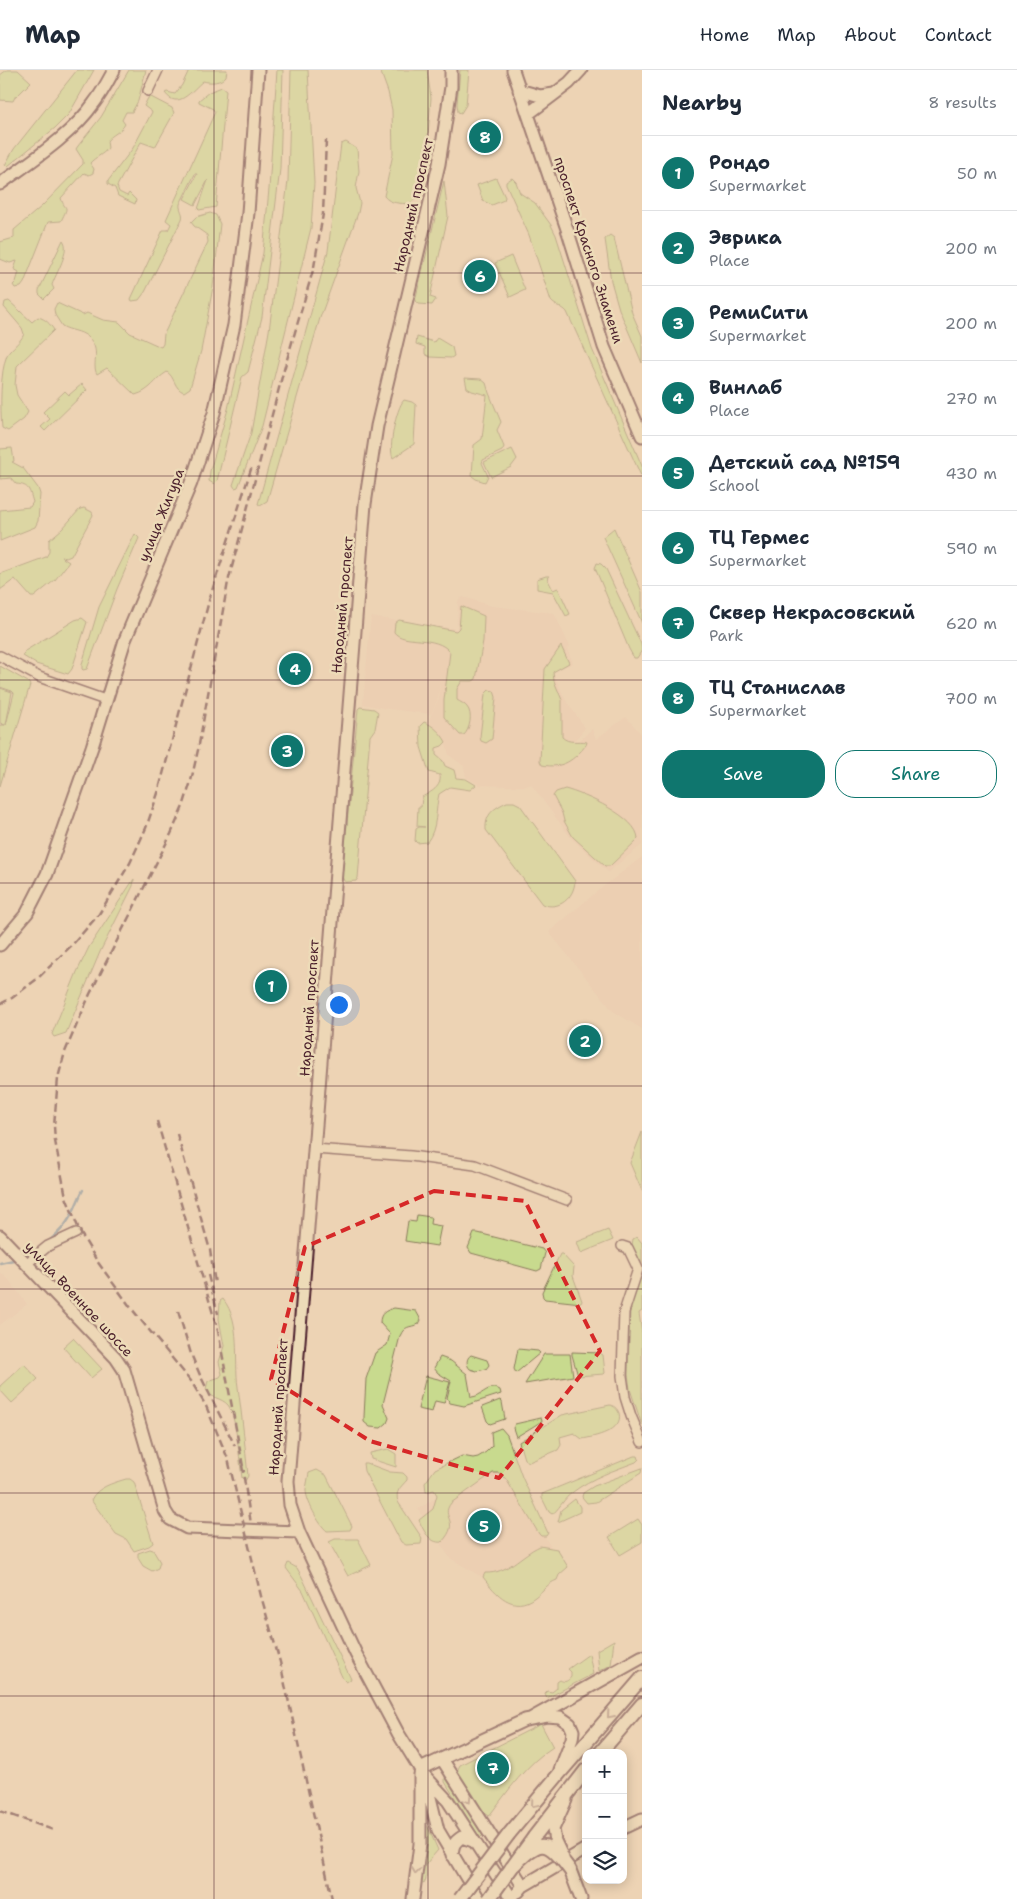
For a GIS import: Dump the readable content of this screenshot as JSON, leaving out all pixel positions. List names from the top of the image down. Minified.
{"streets":{"main road":["Народный проспект","проспект Красного Знамени","улица Жигура","улица Военное шоссе"]},"crossings":[["Народный проспект","улица Военное шоссе"]],"page":{"header":"Map","nav":["Home","Map","About","Contact"],"heading":["Nearby","8 results"],"pins":["8","6","4","3","1","2","5","7"],"list":[{"mark":"1","name":"Рондо","note":"Supermarket","value":"50 m"},{"mark":"2","name":"Эврика","note":"Place","value":"200 m"},{"mark":"3","name":"РемиСити","note":"Supermarket","value":"200 m"},{"mark":"4","name":"Винлаб","note":"Place","value":"270 m"},{"mark":"5","name":"Детский сад №159","note":"School","value":"430 m"},{"mark":"6","name":"ТЦ Гермес","note":"Supermarket","value":"590 m"},{"mark":"7","name":"Сквер Некрасовский","note":"Park","value":"620 m"},{"mark":"8","name":"ТЦ Станислав","note":"Supermarket","value":"700 m"}],"buttons":["Save","Share"],"map_buttons":["+","−"]}}
